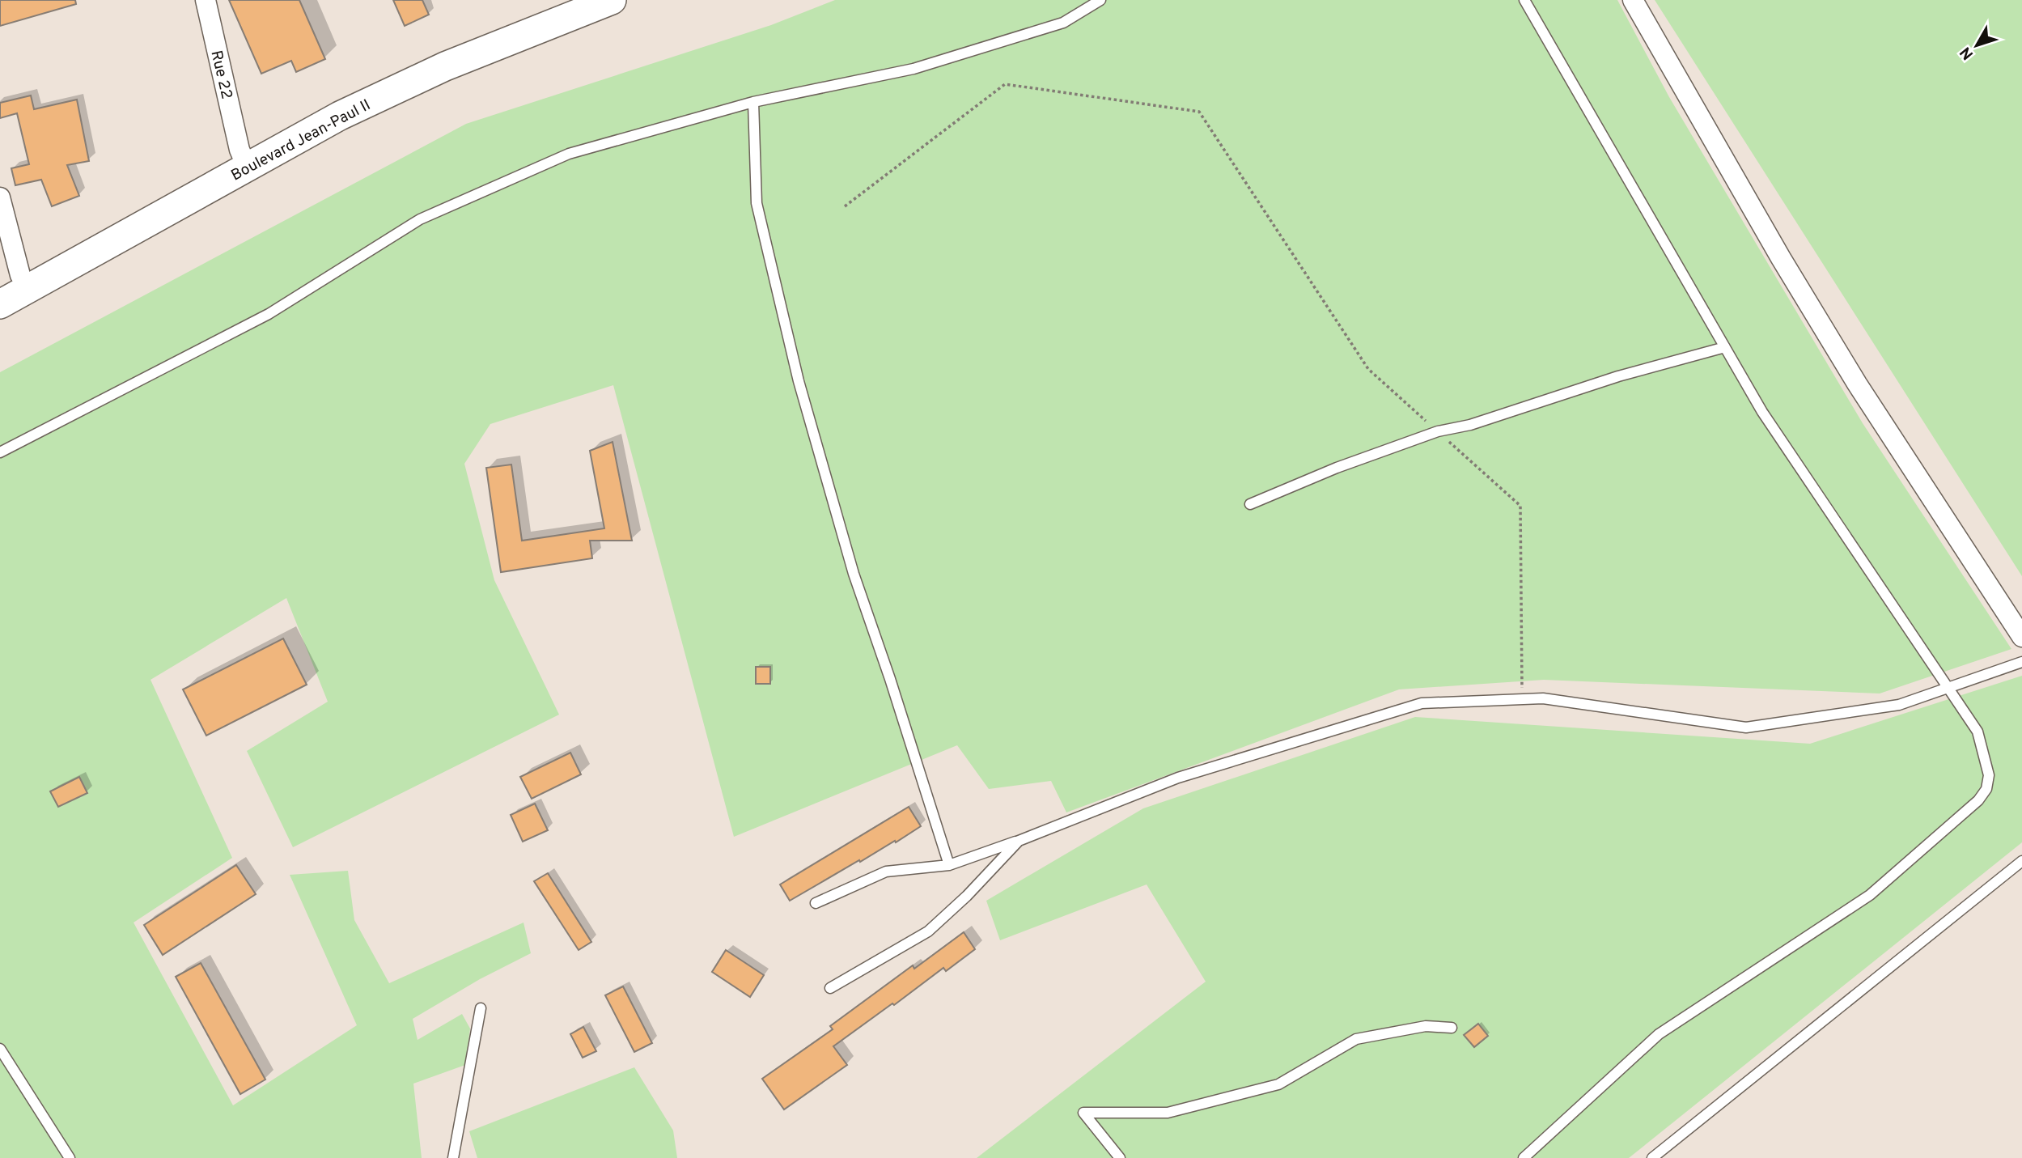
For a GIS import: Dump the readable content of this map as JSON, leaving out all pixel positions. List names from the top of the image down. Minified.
{"streets":{"main road":["Boulevard Jean-Paul II"],"street":["Rue 22"]},"crossings":[["Rue 22","Boulevard Jean-Paul II"]],"north":"bottom left"}
